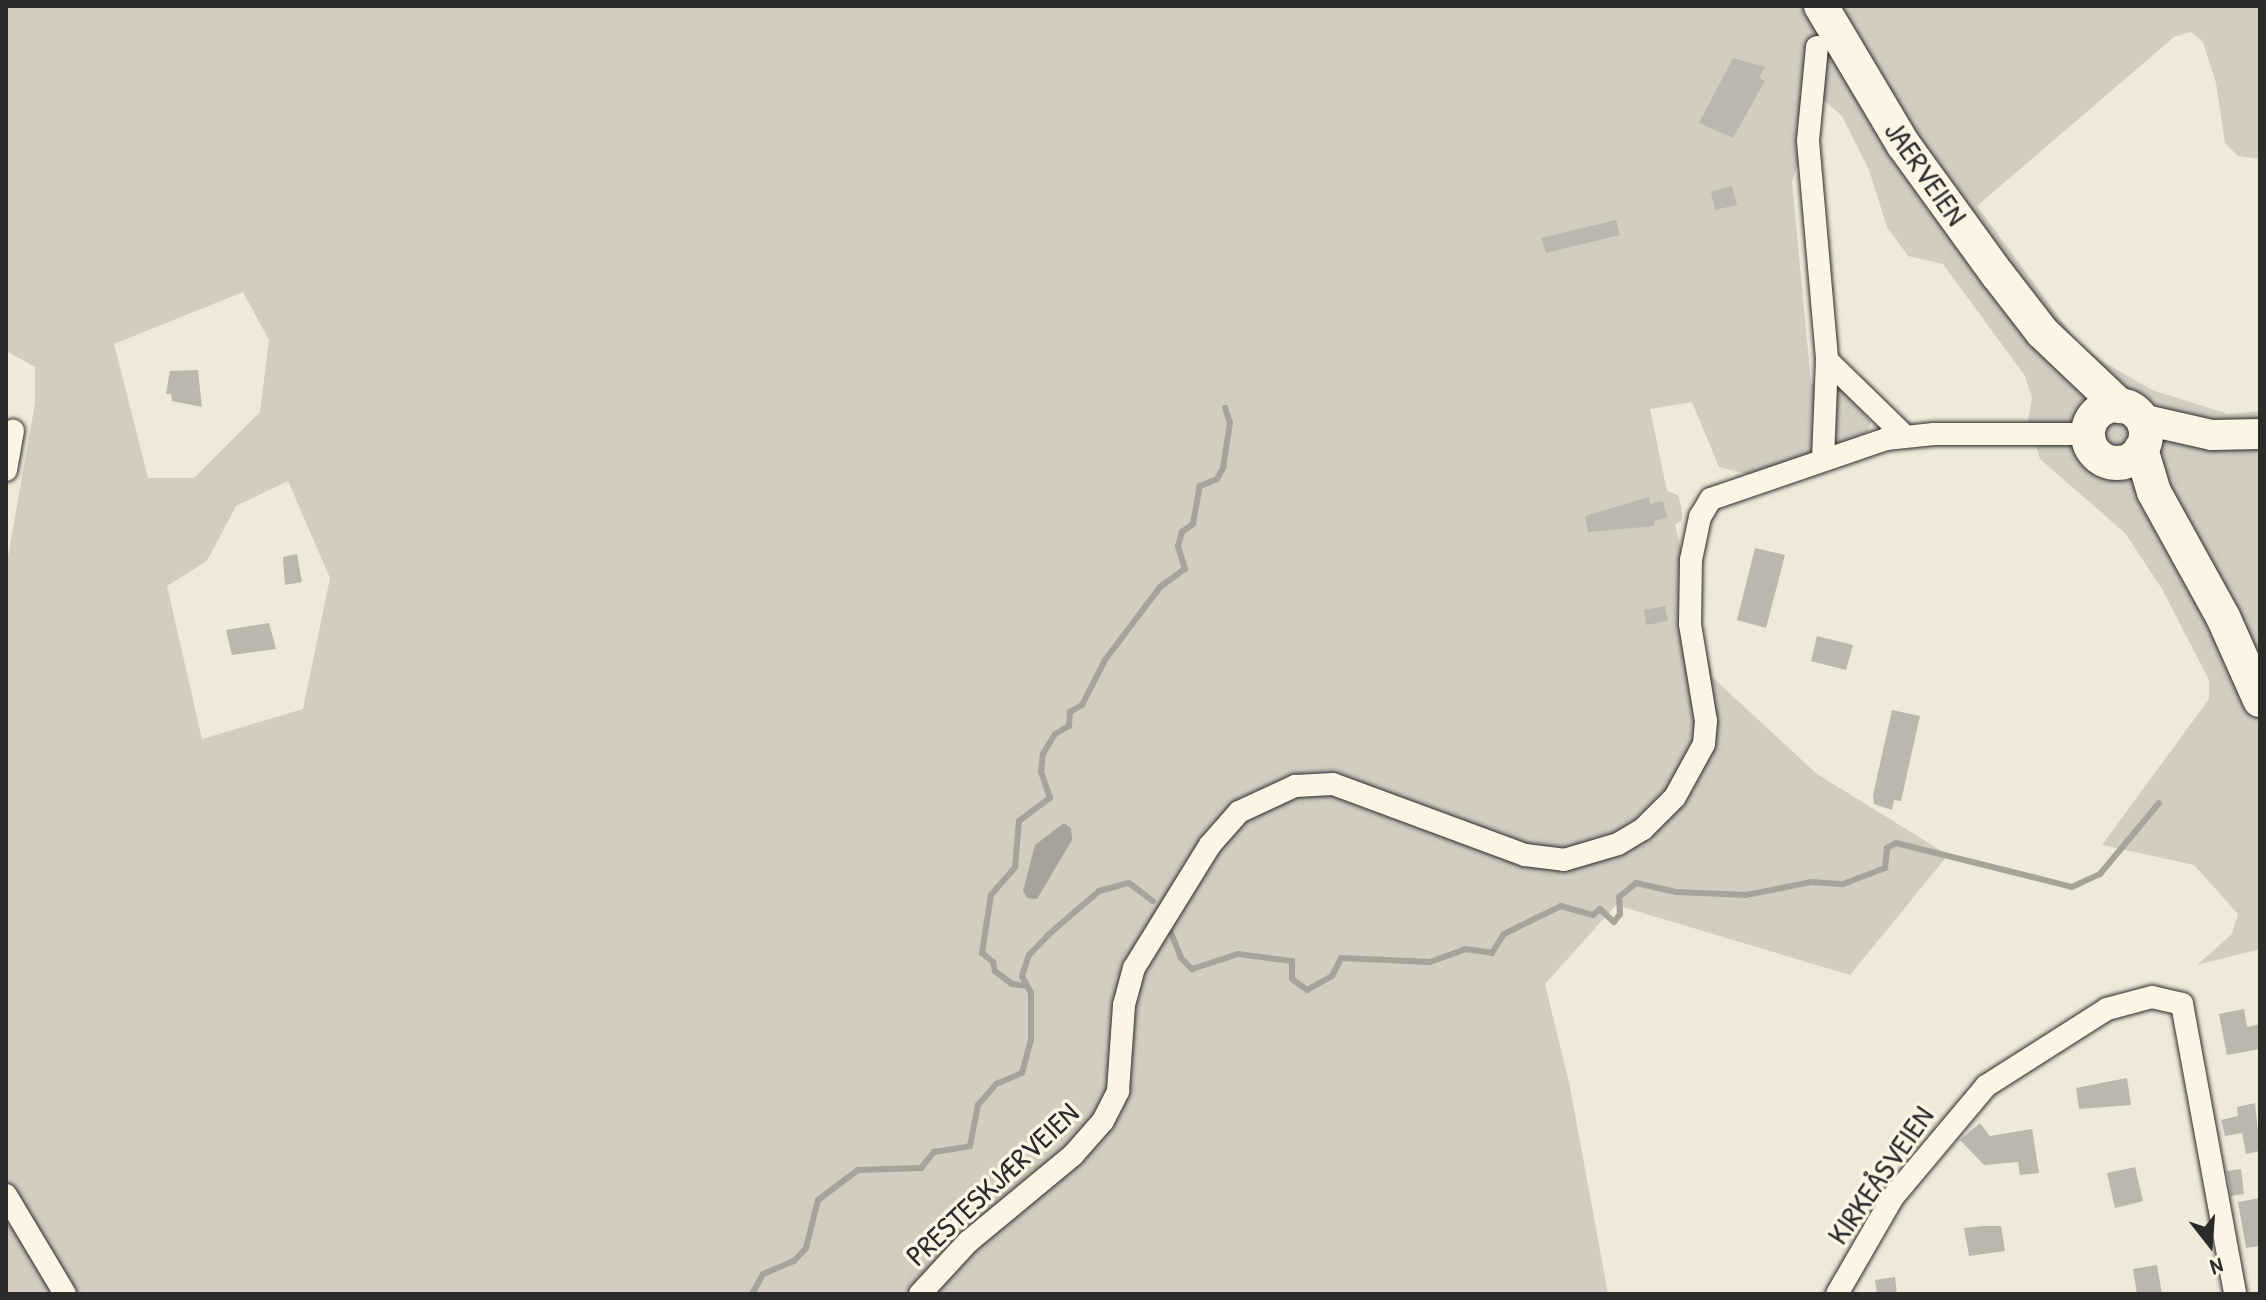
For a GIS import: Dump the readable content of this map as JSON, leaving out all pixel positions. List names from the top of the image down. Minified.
{"streets":{"main road":["JAERVEIEN"],"street":["KIRKEÅSVEIEN","PRESTESKJÆRVEIEN"]},"crossings":[["JAERVEIEN","PRESTESKJÆRVEIEN"]],"north":"bottom"}
